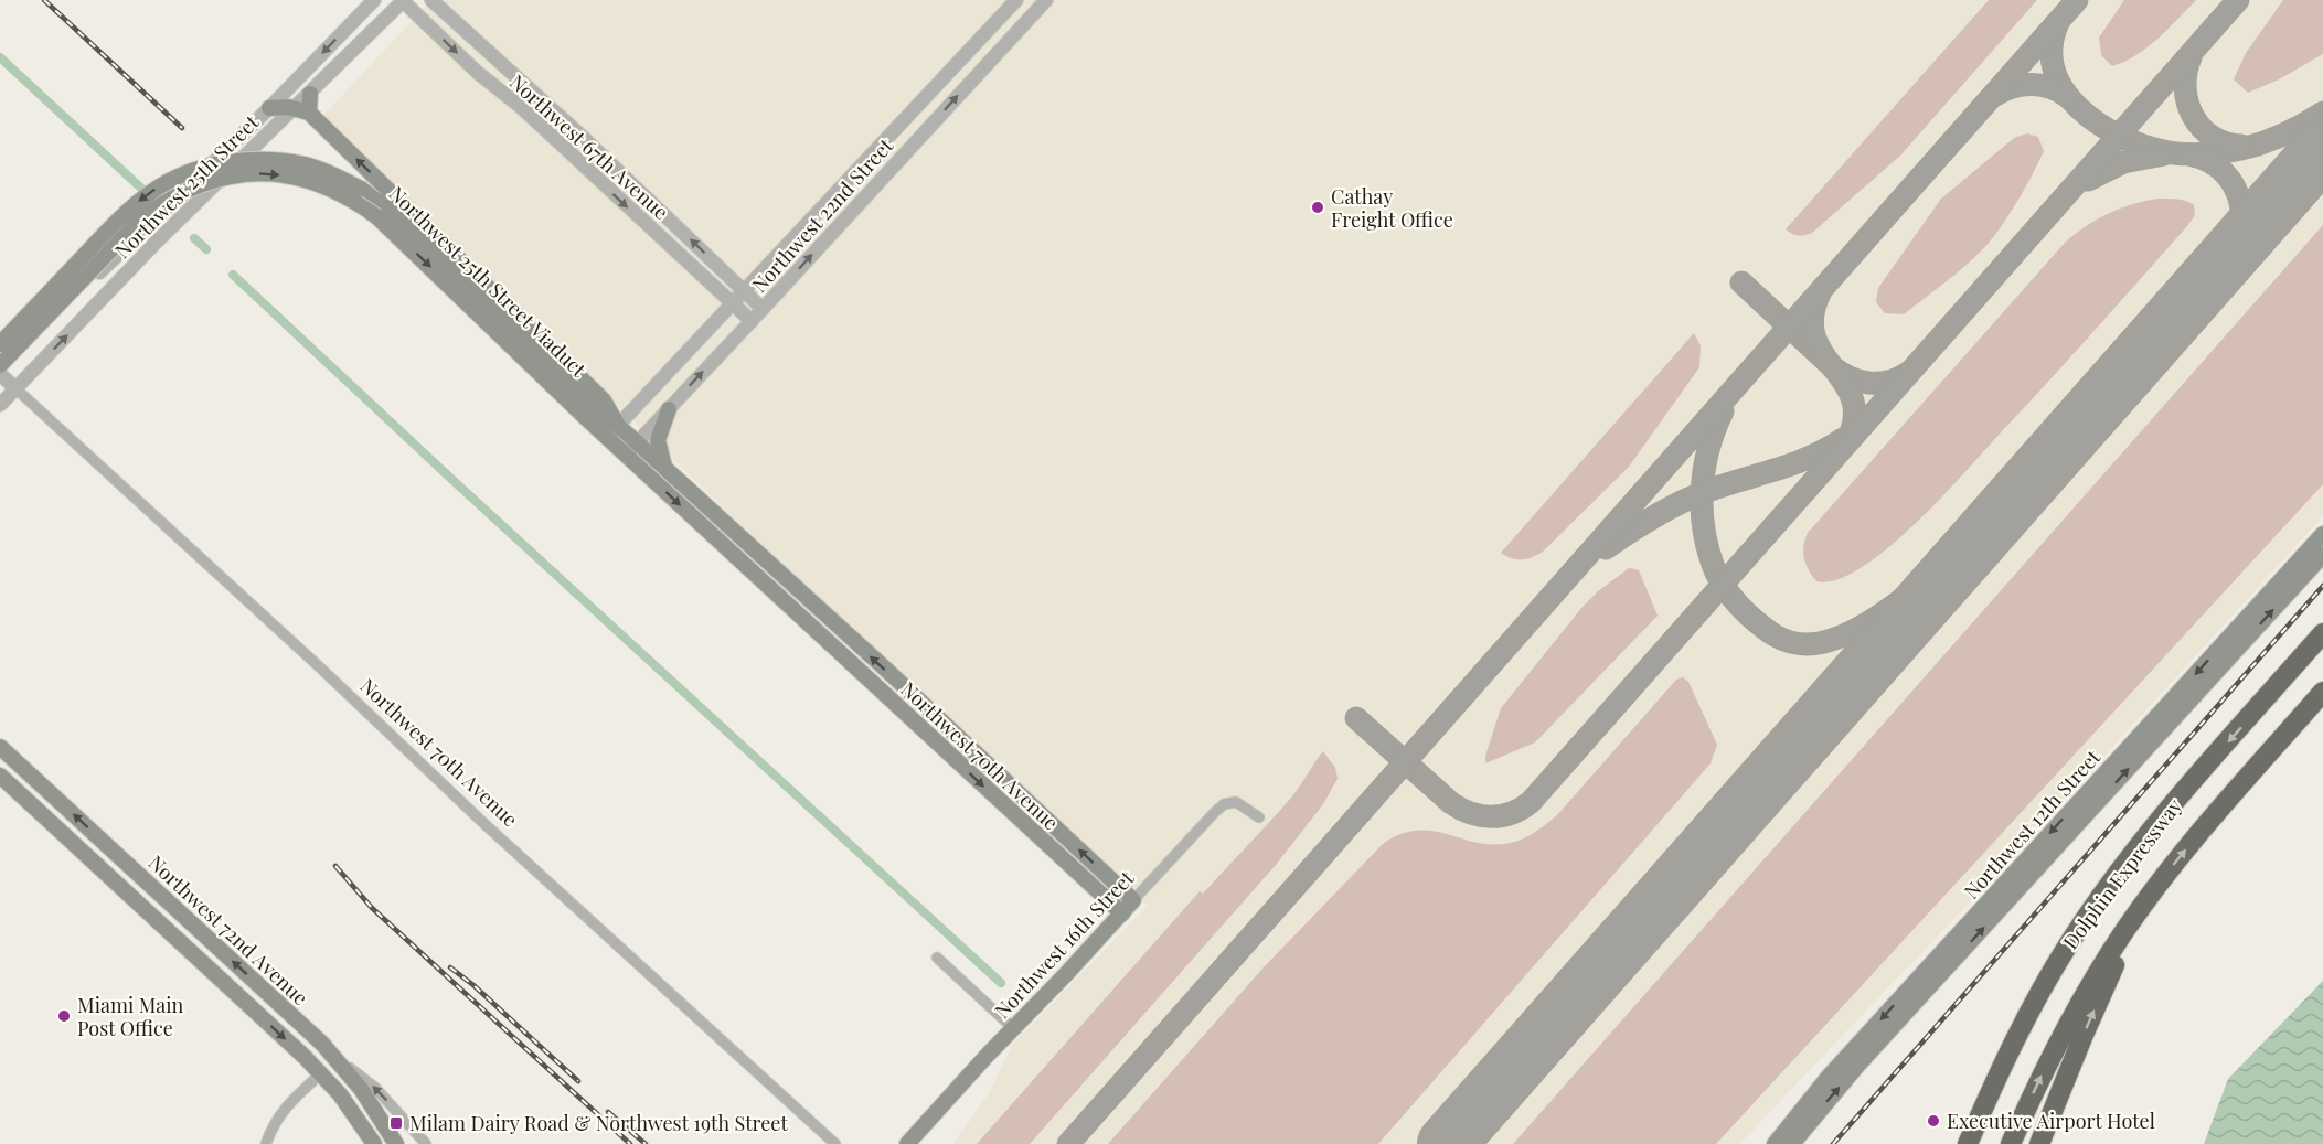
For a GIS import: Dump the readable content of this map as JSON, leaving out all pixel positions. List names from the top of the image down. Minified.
{"streets":{"highway":["Dolphin Expressway"],"main road":["Northwest 25th Street Viaduct","Northwest 70th Avenue","Northwest 12th Street","Northwest 72nd Avenue","Northwest 16th Street"],"street":["Northwest 67th Avenue","Northwest 25th Street","Northwest 22nd Street"]},"crossings":[["Northwest 67th Avenue","Northwest 22nd Street"],["Northwest 25th Street","Northwest 25th Street Viaduct"],["Northwest 25th Street","Northwest 70th Avenue"],["Northwest 22nd Street","Northwest 25th Street Viaduct"],["Northwest 22nd Street","Northwest 70th Avenue"],["Northwest 25th Street Viaduct","Northwest 70th Avenue"],["Northwest 70th Avenue","Northwest 16th Street"]],"places":{"other":["Cathay Freight Office","Miami Main Post Office","Executive Airport Hotel"],"transit":["Milam Dairy Road & Northwest 19th Street"]}}
